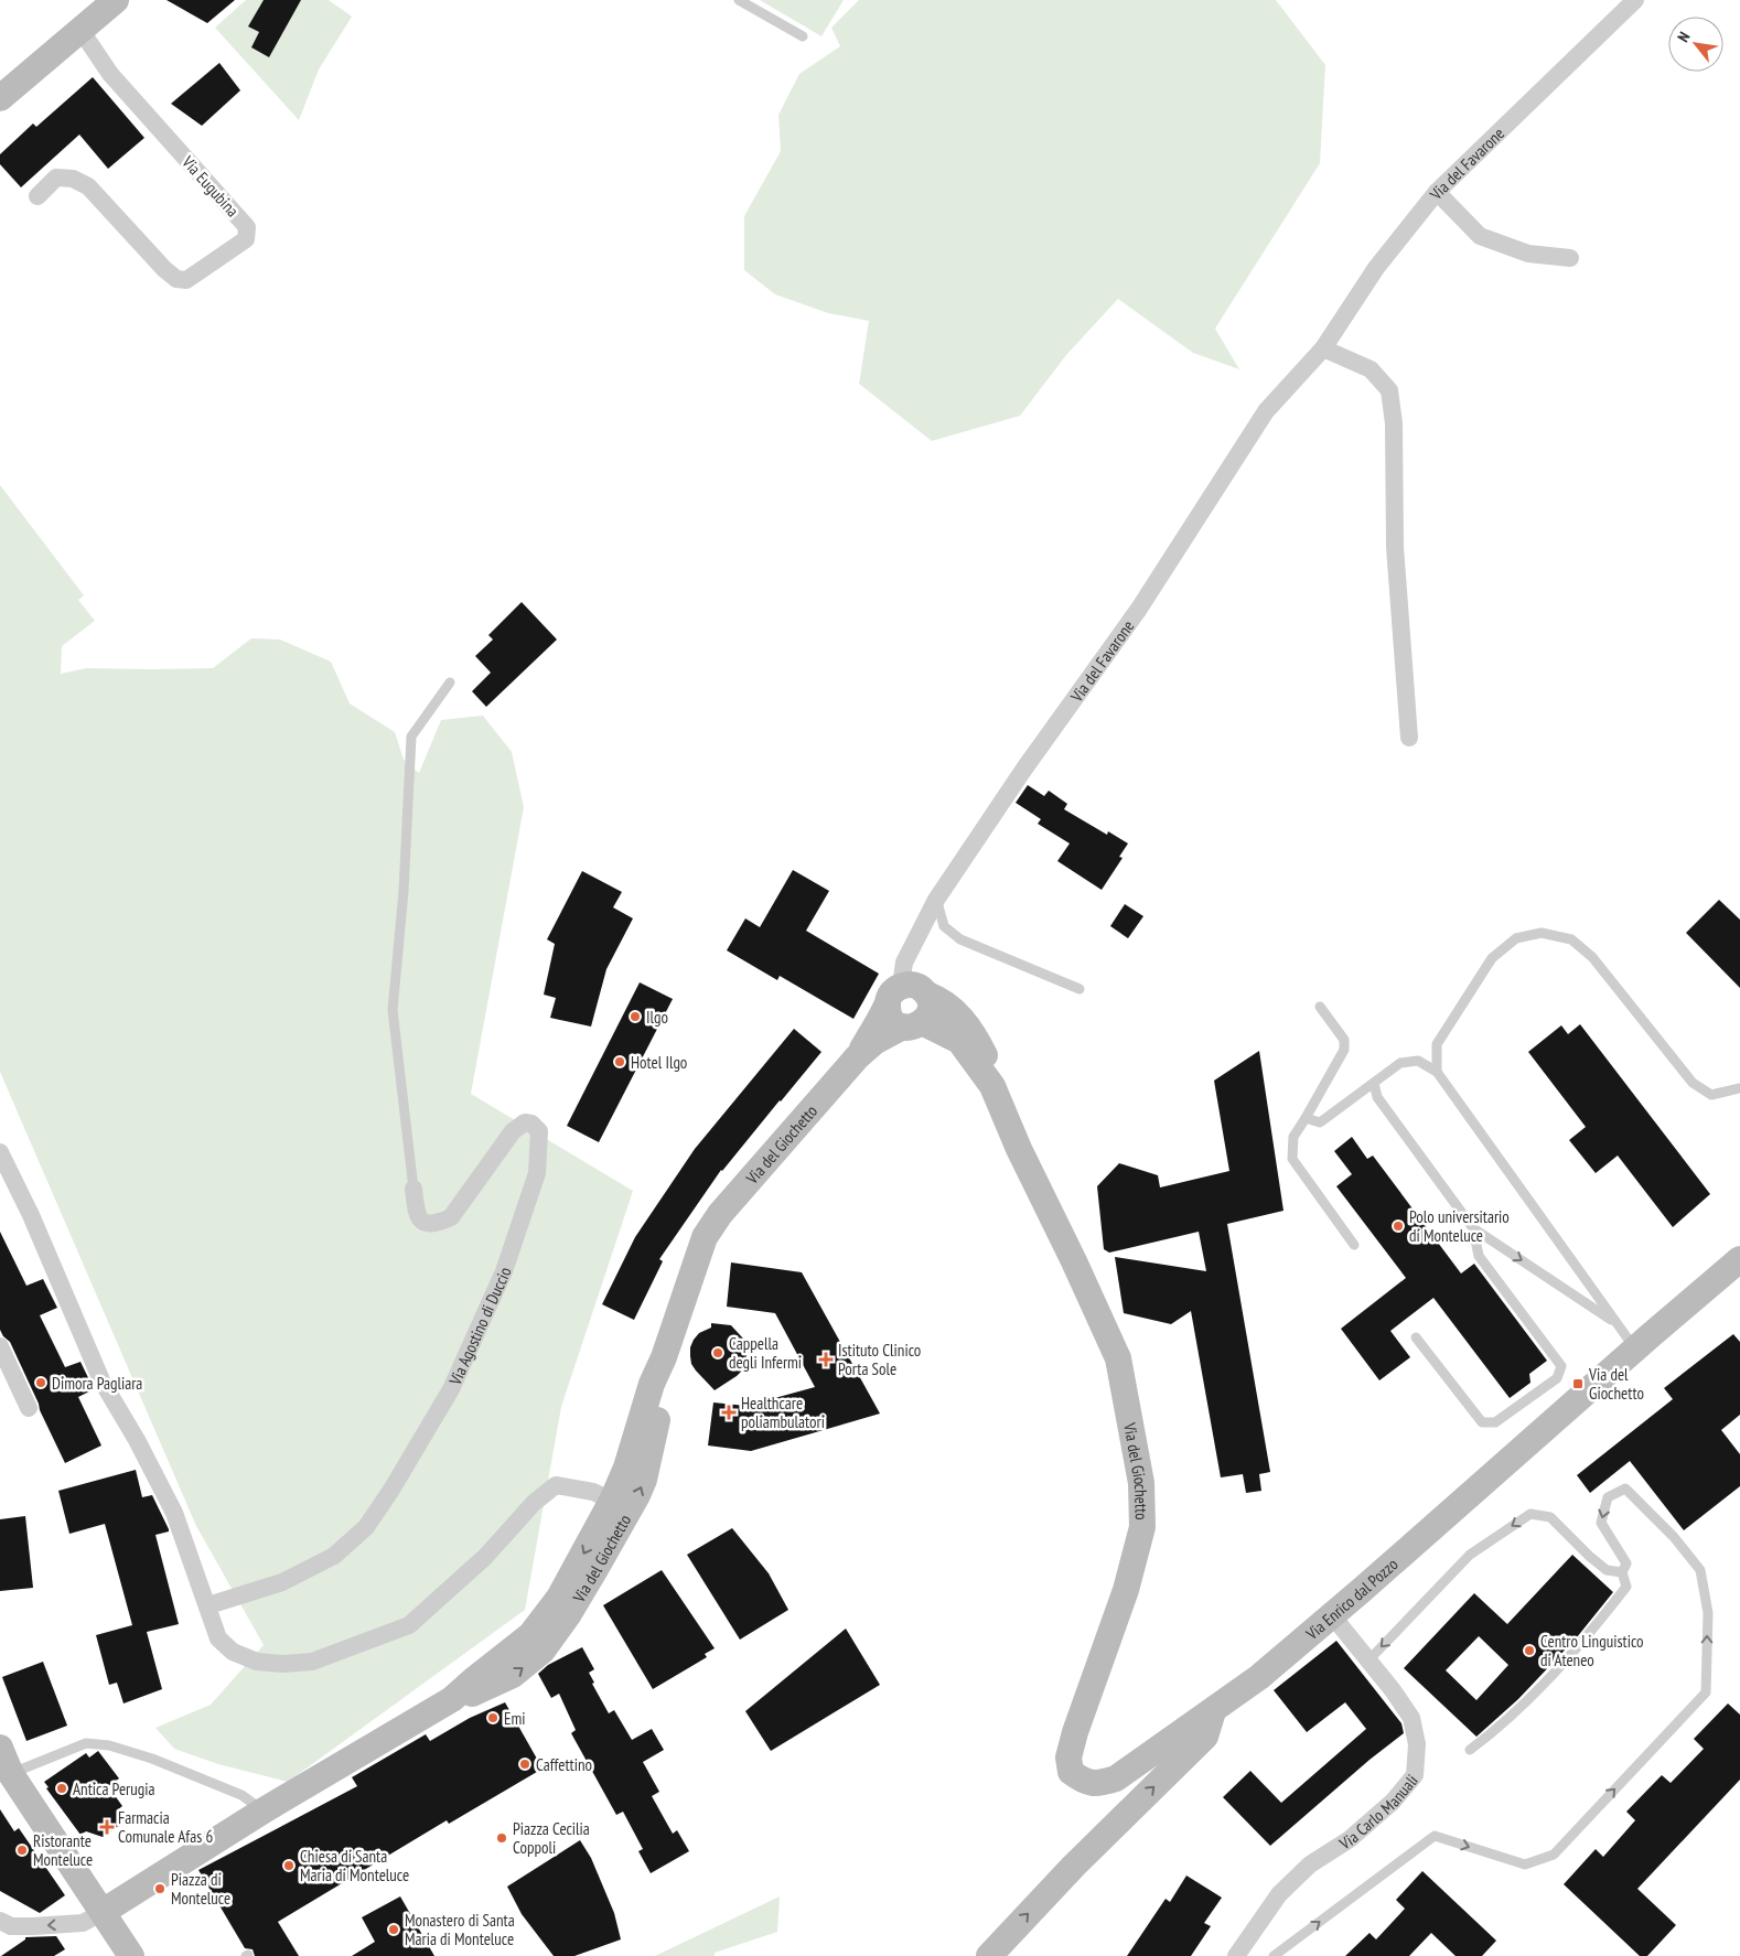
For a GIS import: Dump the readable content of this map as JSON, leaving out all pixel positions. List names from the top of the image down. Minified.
{"streets":{"street":["Via del Favarone","Via Eugubina","Via del Giochetto","Via Agostino di Duccio","Via Enrico dal Pozzo","Via Carlo Manuali"]},"crossings":[["Via del Favarone","Via del Giochetto"],["Via del Giochetto","Via Enrico dal Pozzo"],["Via Enrico dal Pozzo","Via Carlo Manuali"]],"places":{"other":["Ilgo","Hotel Ilgo","Polo universitario di Monteluce","Cappella degli Infermi","Dimora Pagliara","Centro Linguistico di Ateneo","Emi","Caffettino","Antica Perugia","Piazza Cecilia Coppoli","Ristorante Monteluce","Chiesa di Santa Maria di Monteluce","Piazza di Monteluce","Monastero di Santa Maria di Monteluce"],"health":["Istituto Clinico Porta Sole","Healthcare poliambulatori","Farmacia Comunale Afas 6"],"transit":["Via del Giochetto"]},"north":"top left"}
